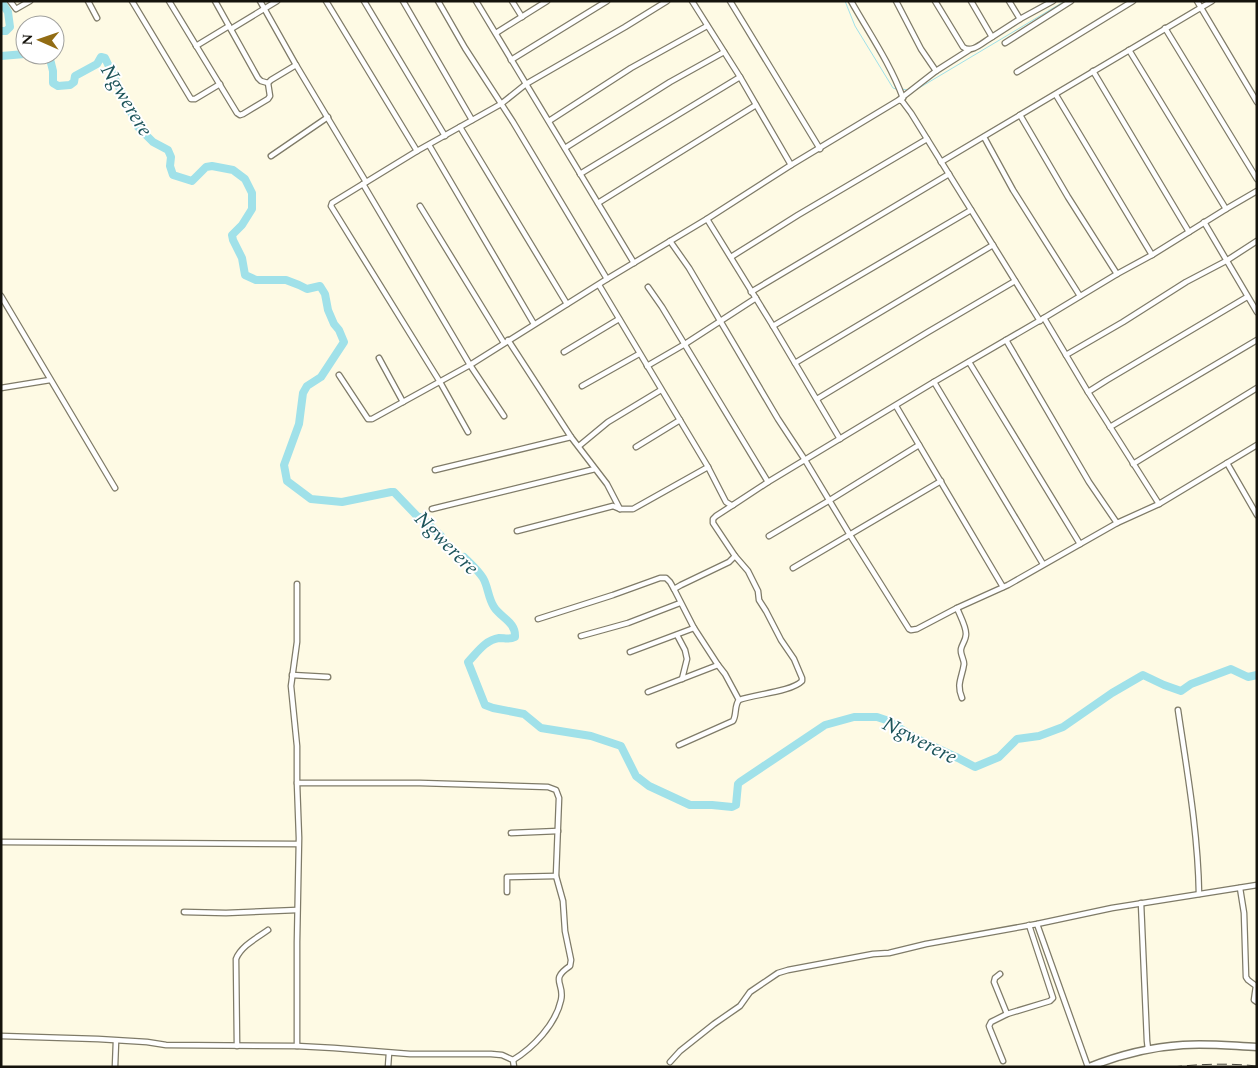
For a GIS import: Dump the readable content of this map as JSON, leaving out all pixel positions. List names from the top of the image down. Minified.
{"water":["Ngwerere"],"north":"left"}
